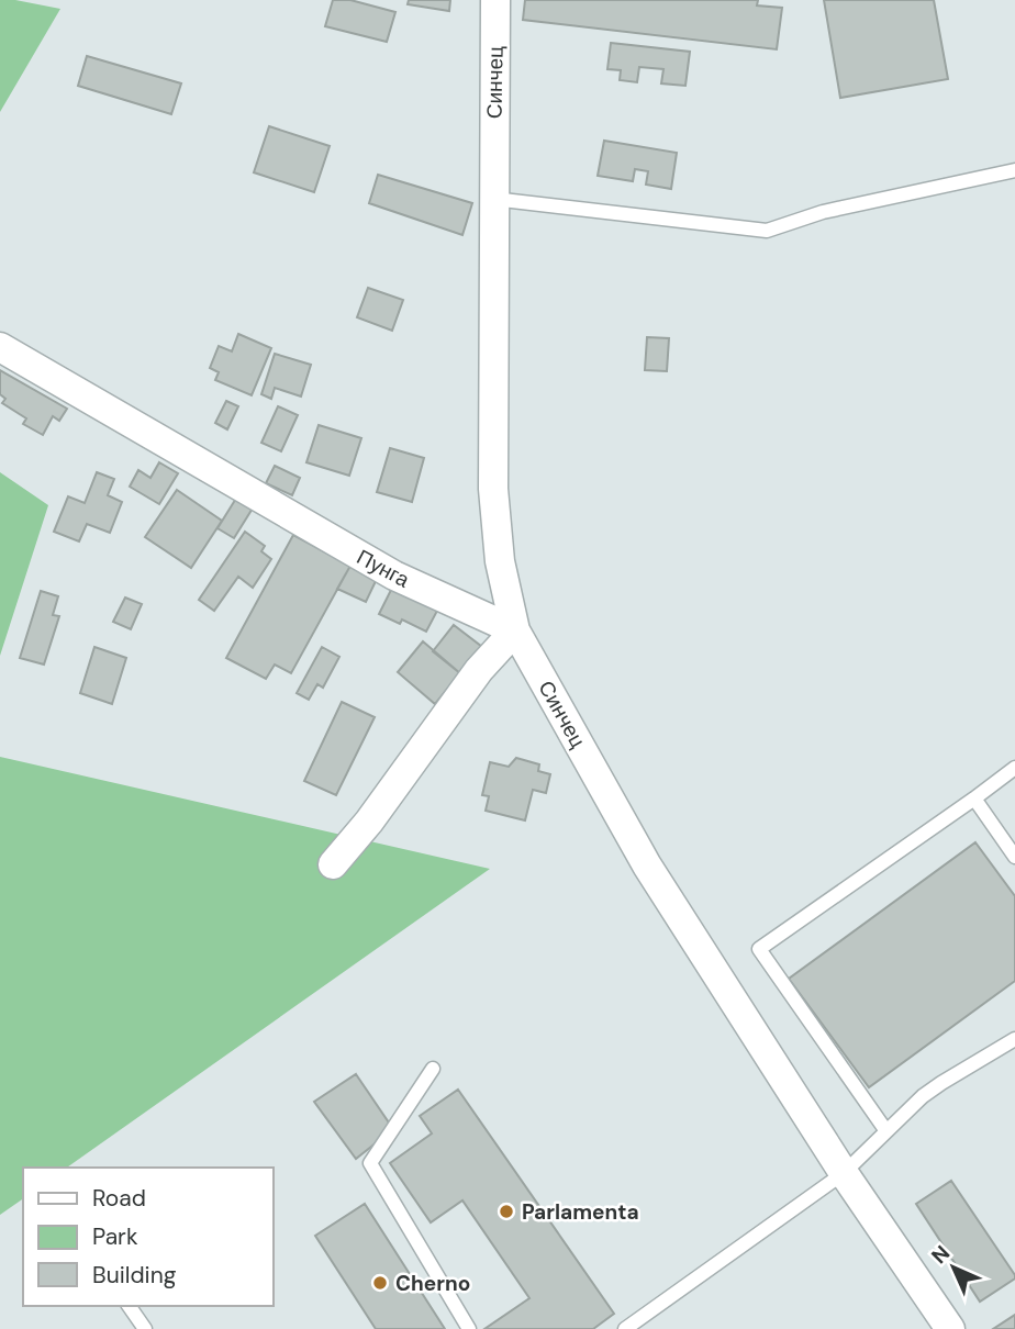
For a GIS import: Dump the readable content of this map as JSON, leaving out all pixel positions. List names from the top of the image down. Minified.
{"streets":{"street":["Синчец","Пунга"]},"crossings":[["Синчец","Пунга"]],"places":["Parlamenta","Cherno"],"legend":["Road","Park","Building"],"north":"top left"}
